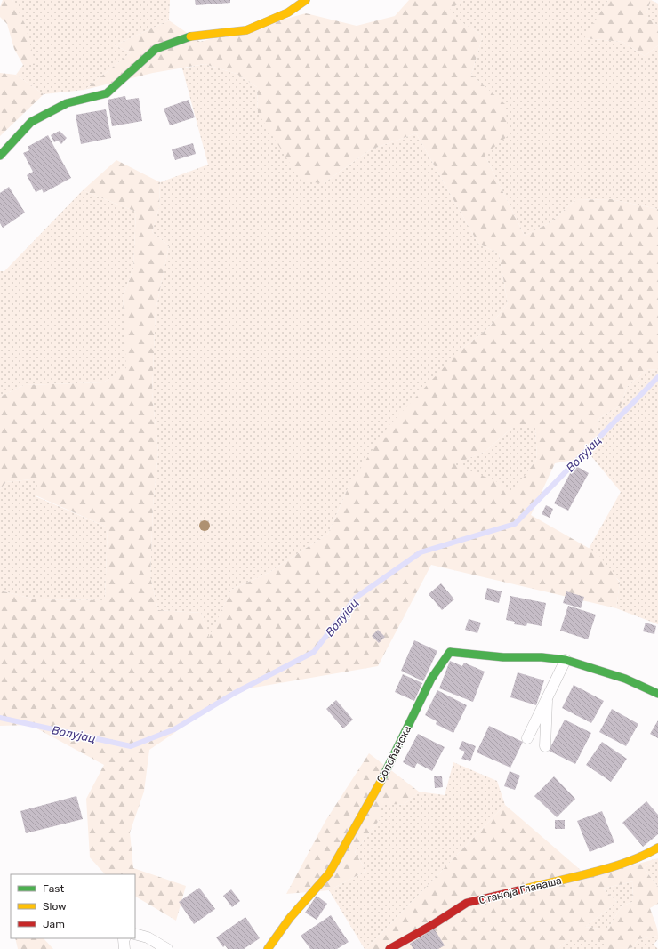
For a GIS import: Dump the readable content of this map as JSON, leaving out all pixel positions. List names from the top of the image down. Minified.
{"streets":{"street":["Сопоћанска","Станоја Главаша"]},"water":["Волујац"],"legend":["Fast","Slow","Jam"]}
